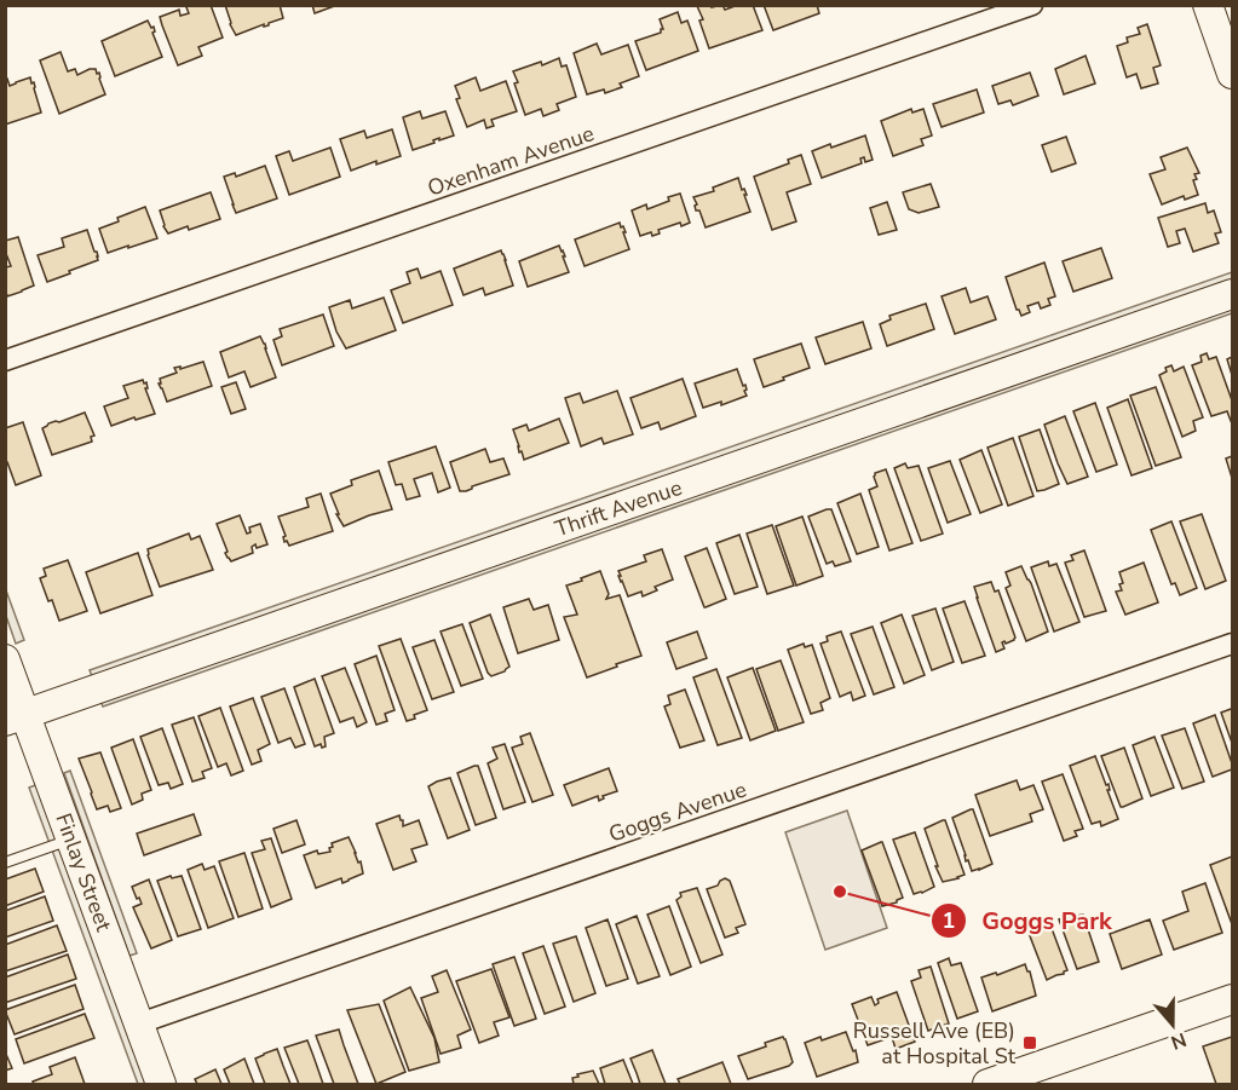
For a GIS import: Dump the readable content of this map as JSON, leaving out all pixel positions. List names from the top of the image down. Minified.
{"streets":{"street":["Oxenham Avenue","Thrift Avenue","Goggs Avenue","Finlay Street"]},"crossings":[["Thrift Avenue","Finlay Street"],["Goggs Avenue","Finlay Street"]],"places":{"other":["Goggs Park"],"transit":["Russell Ave (EB) at Hospital St"]},"north":"bottom"}
